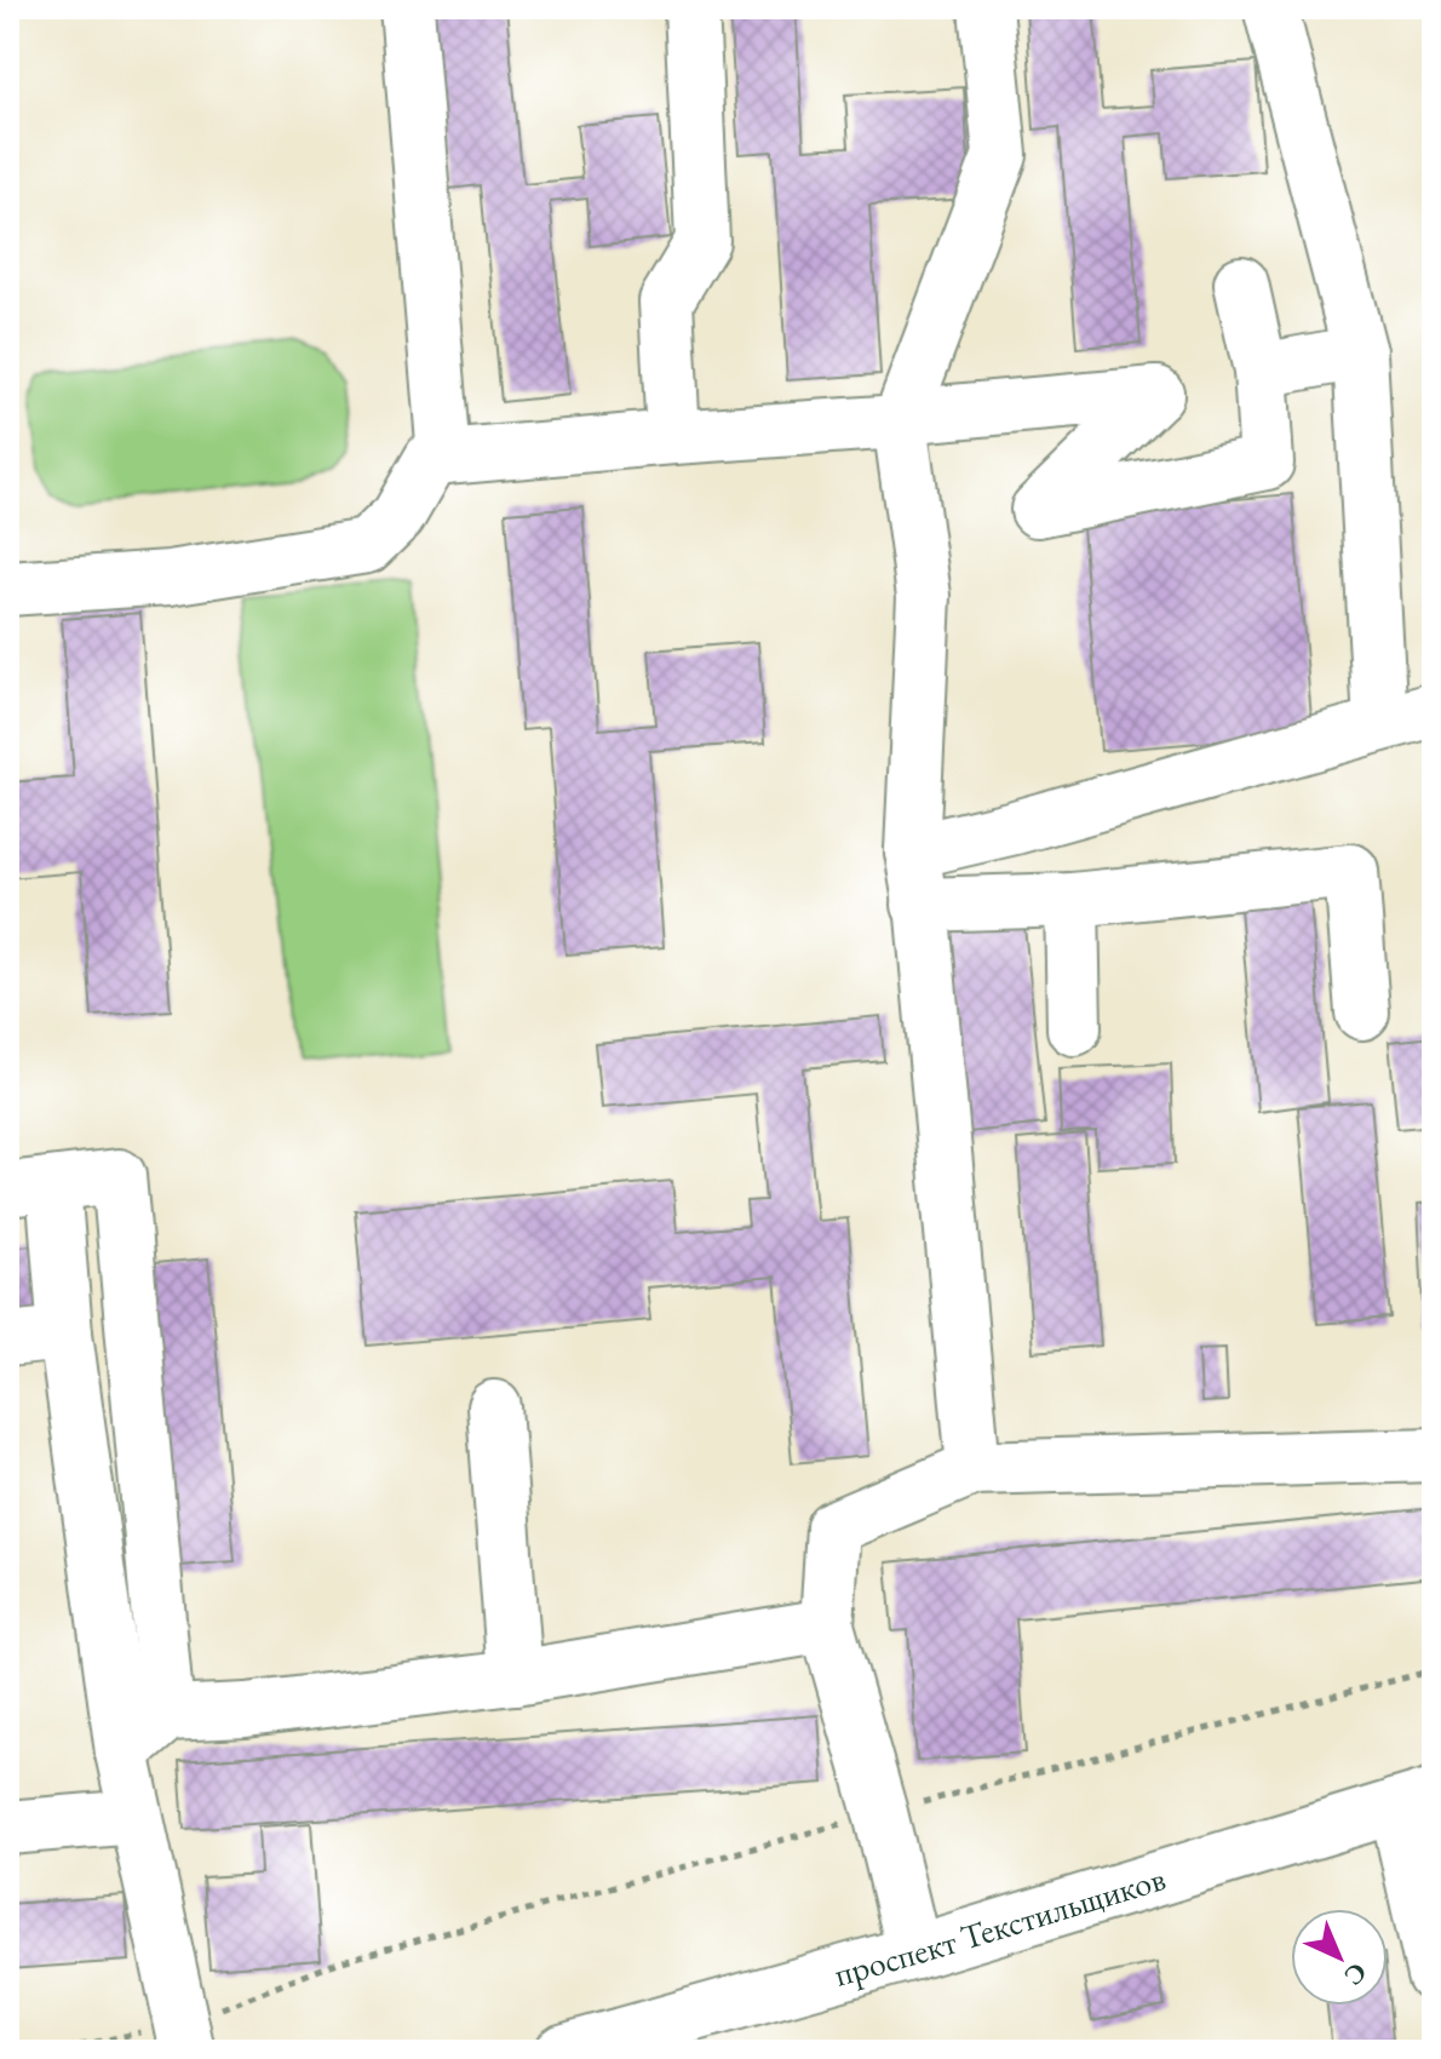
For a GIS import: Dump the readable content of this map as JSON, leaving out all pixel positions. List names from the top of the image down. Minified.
{"streets":{"street":["проспект Текстильщиков"]},"north":"bottom right"}
